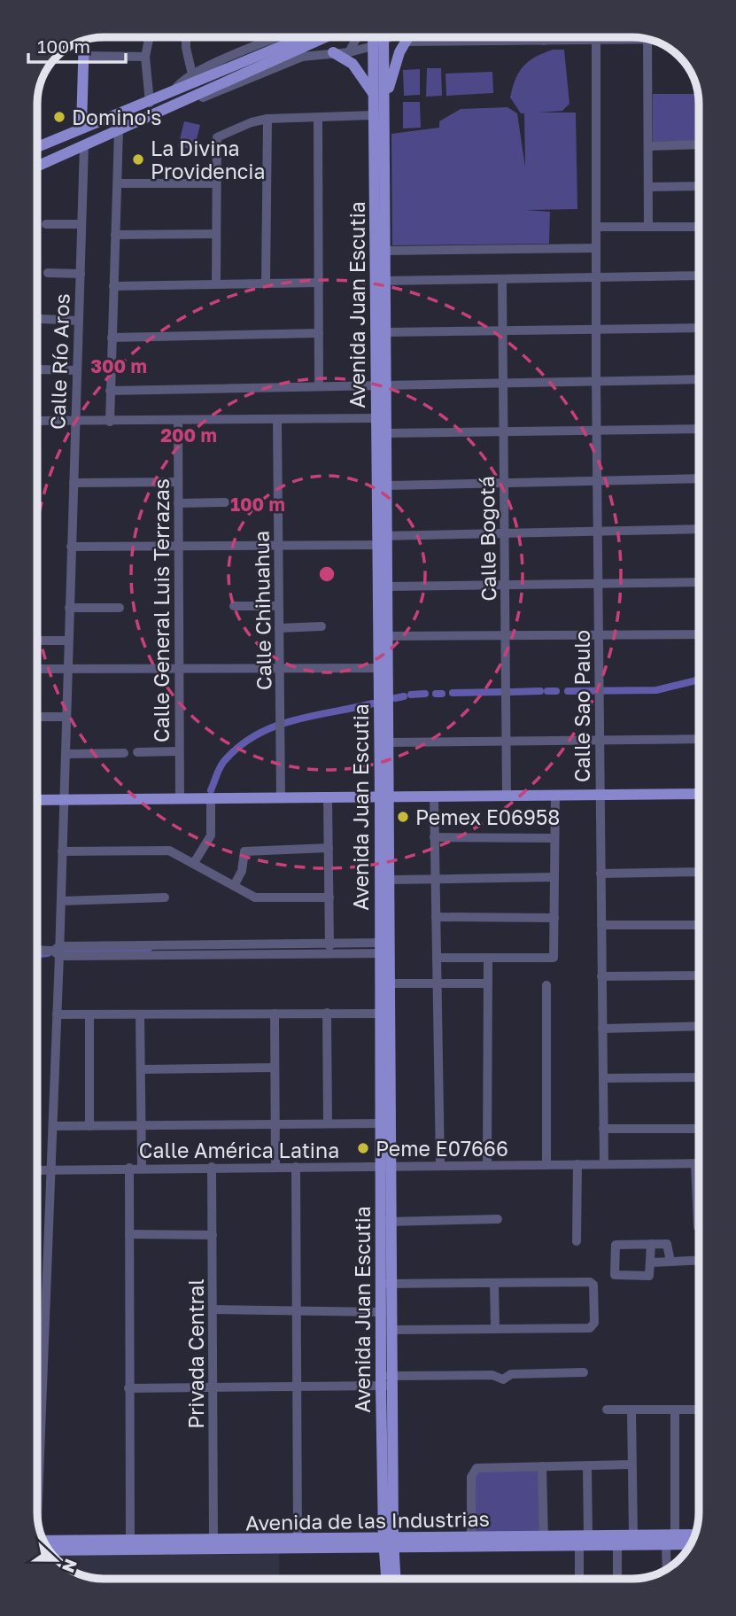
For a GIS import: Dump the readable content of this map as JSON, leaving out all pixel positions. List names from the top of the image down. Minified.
{"streets":{"main road":["Avenida Juan Escutia","Avenida de las Industrias"],"street":["Calle Río Aros","Calle Bogotá","Calle General Luis Terrazas","Calle Chihuahua","Calle Sao Paulo","Calle América Latina","Privada Central"]},"crossings":[["Avenida Juan Escutia","Calle América Latina"],["Avenida Juan Escutia","Avenida de las Industrias"],["Calle Río Aros","Calle América Latina"],["Calle Sao Paulo","Calle América Latina"],["Calle América Latina","Privada Central"],["Privada Central","Avenida de las Industrias"]],"places":["Domino's","La Divina Providencia","Pemex E06958","Peme E07666"],"scale_bar":"100 m","north":"right","rings":["300 m","200 m","100 m"]}
